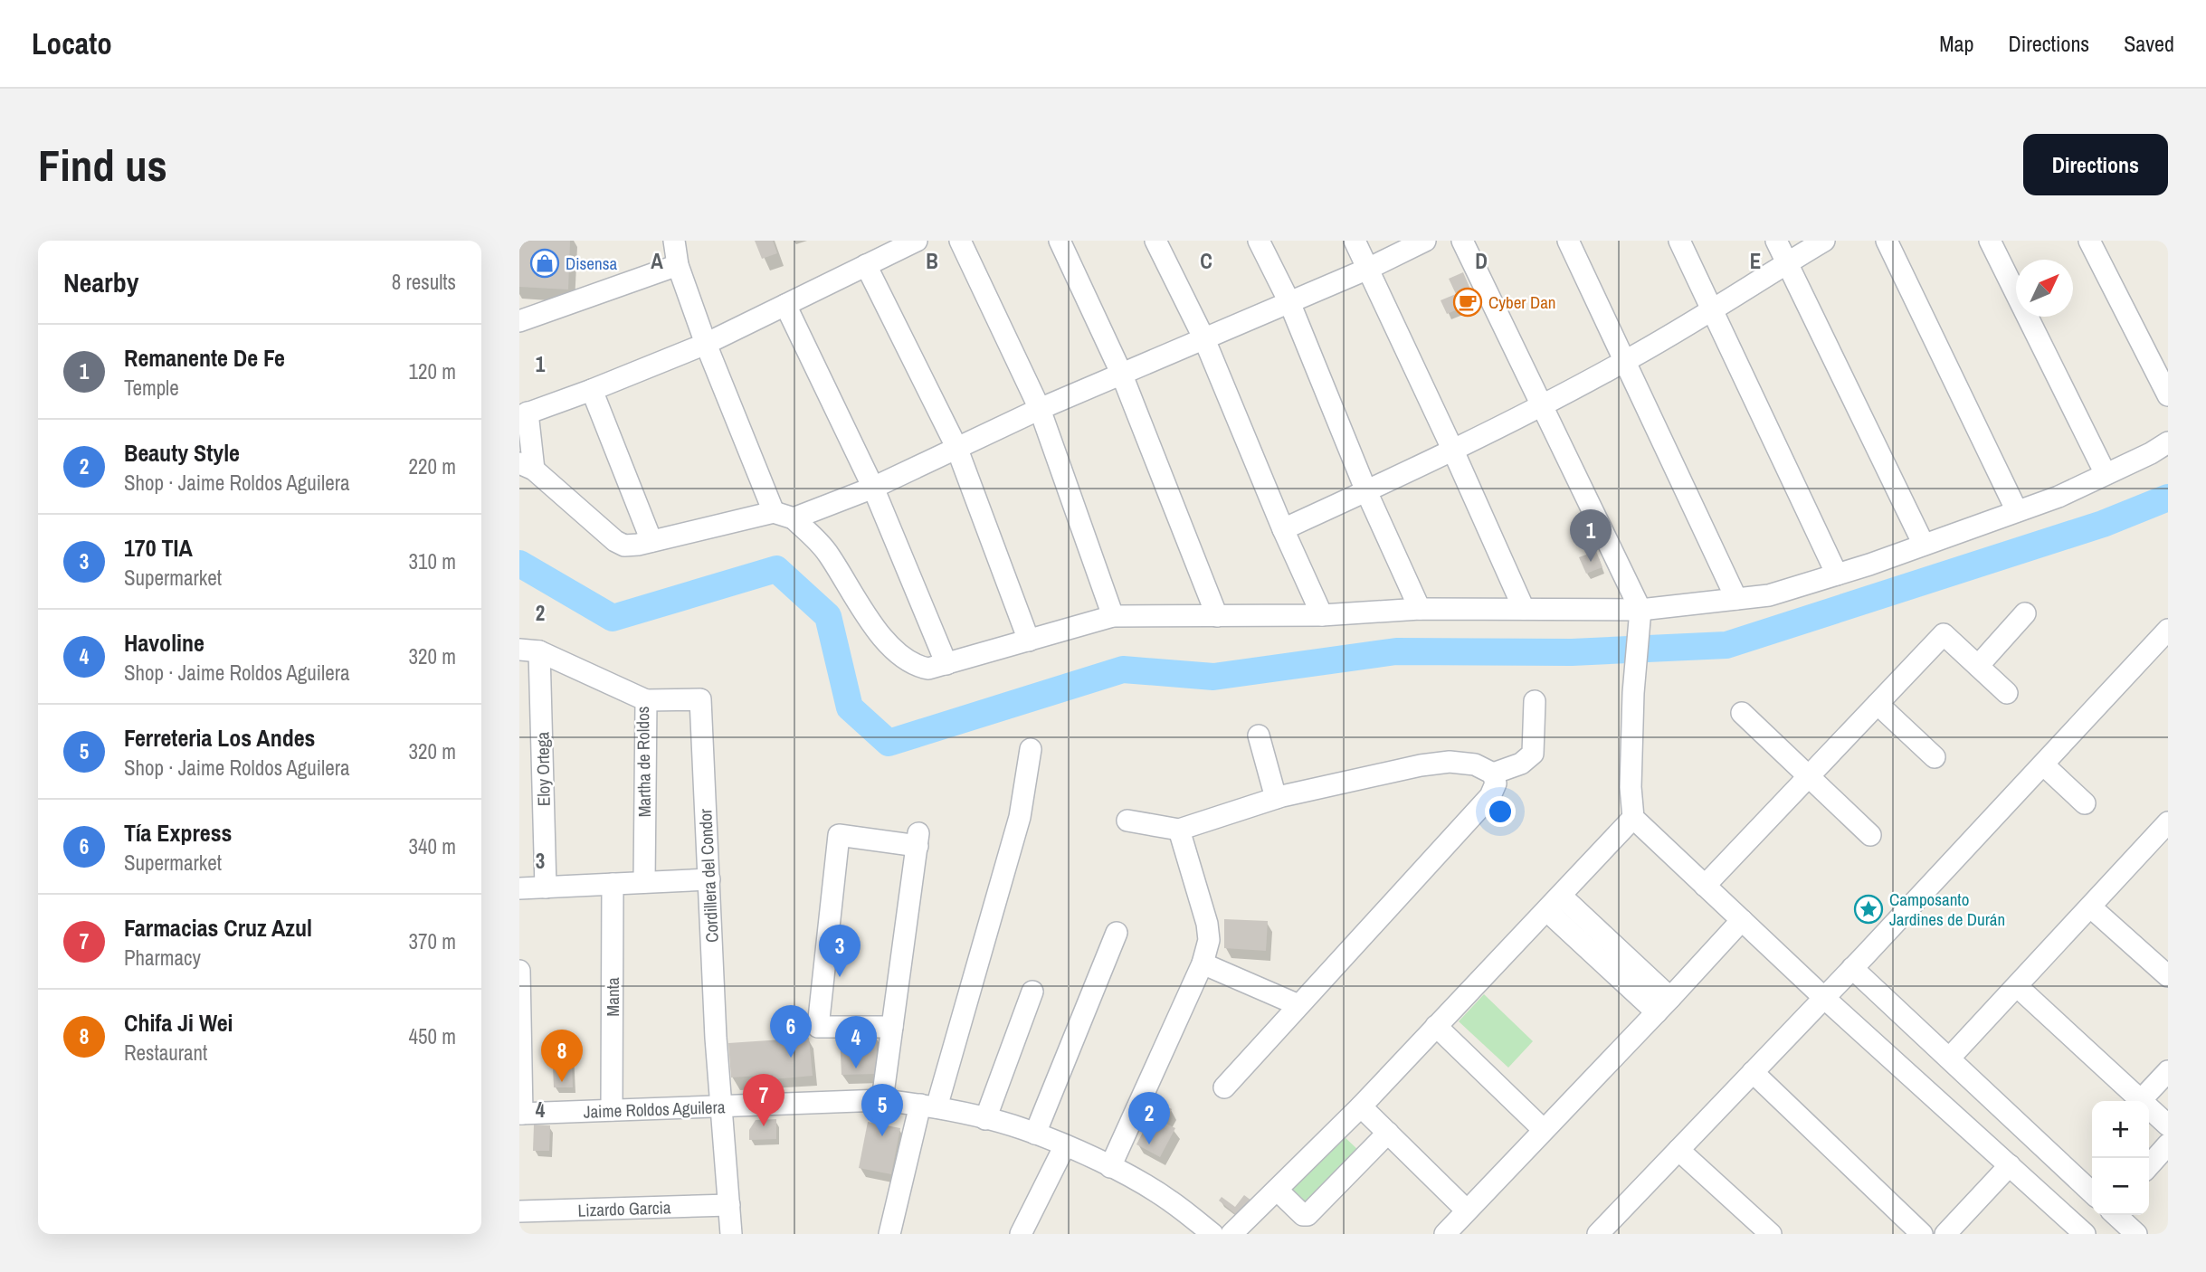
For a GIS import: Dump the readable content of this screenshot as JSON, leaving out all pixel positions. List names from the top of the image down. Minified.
{"streets":{"street":["Martha de Roldos","Eloy Ortega","Cordillera del Condor","Manta","Jaime Roldos Aguilera","Lizardo Garcia"]},"crossings":[["Martha de Roldos","Eloy Ortega"],["Martha de Roldos","Cordillera del Condor"],["Cordillera del Condor","Jaime Roldos Aguilera"],["Cordillera del Condor","Lizardo Garcia"],["Manta","Jaime Roldos Aguilera"]],"places":{"shop":["Disensa"],"cafe":["Cyber Dan"],"place":["Camposanto Jardines de Durán"]},"north":"top right","page":{"header":"Locato","nav":["Map","Directions","Saved"],"buttons":"Directions","title":"Find us","heading":["Nearby","8 results"],"list":[{"mark":"1","name":"Remanente De Fe","note":"Temple","value":"120 m"},{"mark":"2","name":"Beauty Style","note":"Shop · Jaime Roldos Aguilera","value":"220 m"},{"mark":"3","name":"170 TIA","note":"Supermarket","value":"310 m"},{"mark":"4","name":"Havoline","note":"Shop · Jaime Roldos Aguilera","value":"320 m"},{"mark":"5","name":"Ferreteria Los Andes","note":"Shop · Jaime Roldos Aguilera","value":"320 m"},{"mark":"6","name":"Tía Express","note":"Supermarket","value":"340 m"},{"mark":"7","name":"Farmacias Cruz Azul","note":"Pharmacy","value":"370 m"},{"mark":"8","name":"Chifa Ji Wei","note":"Restaurant","value":"450 m"}],"pins":["1","3","6","4","8","7","5","2"],"map_buttons":["+","−"]},"grid":{"columns":["A","B","C","D","E"],"rows":["1","2","3","4"]}}
